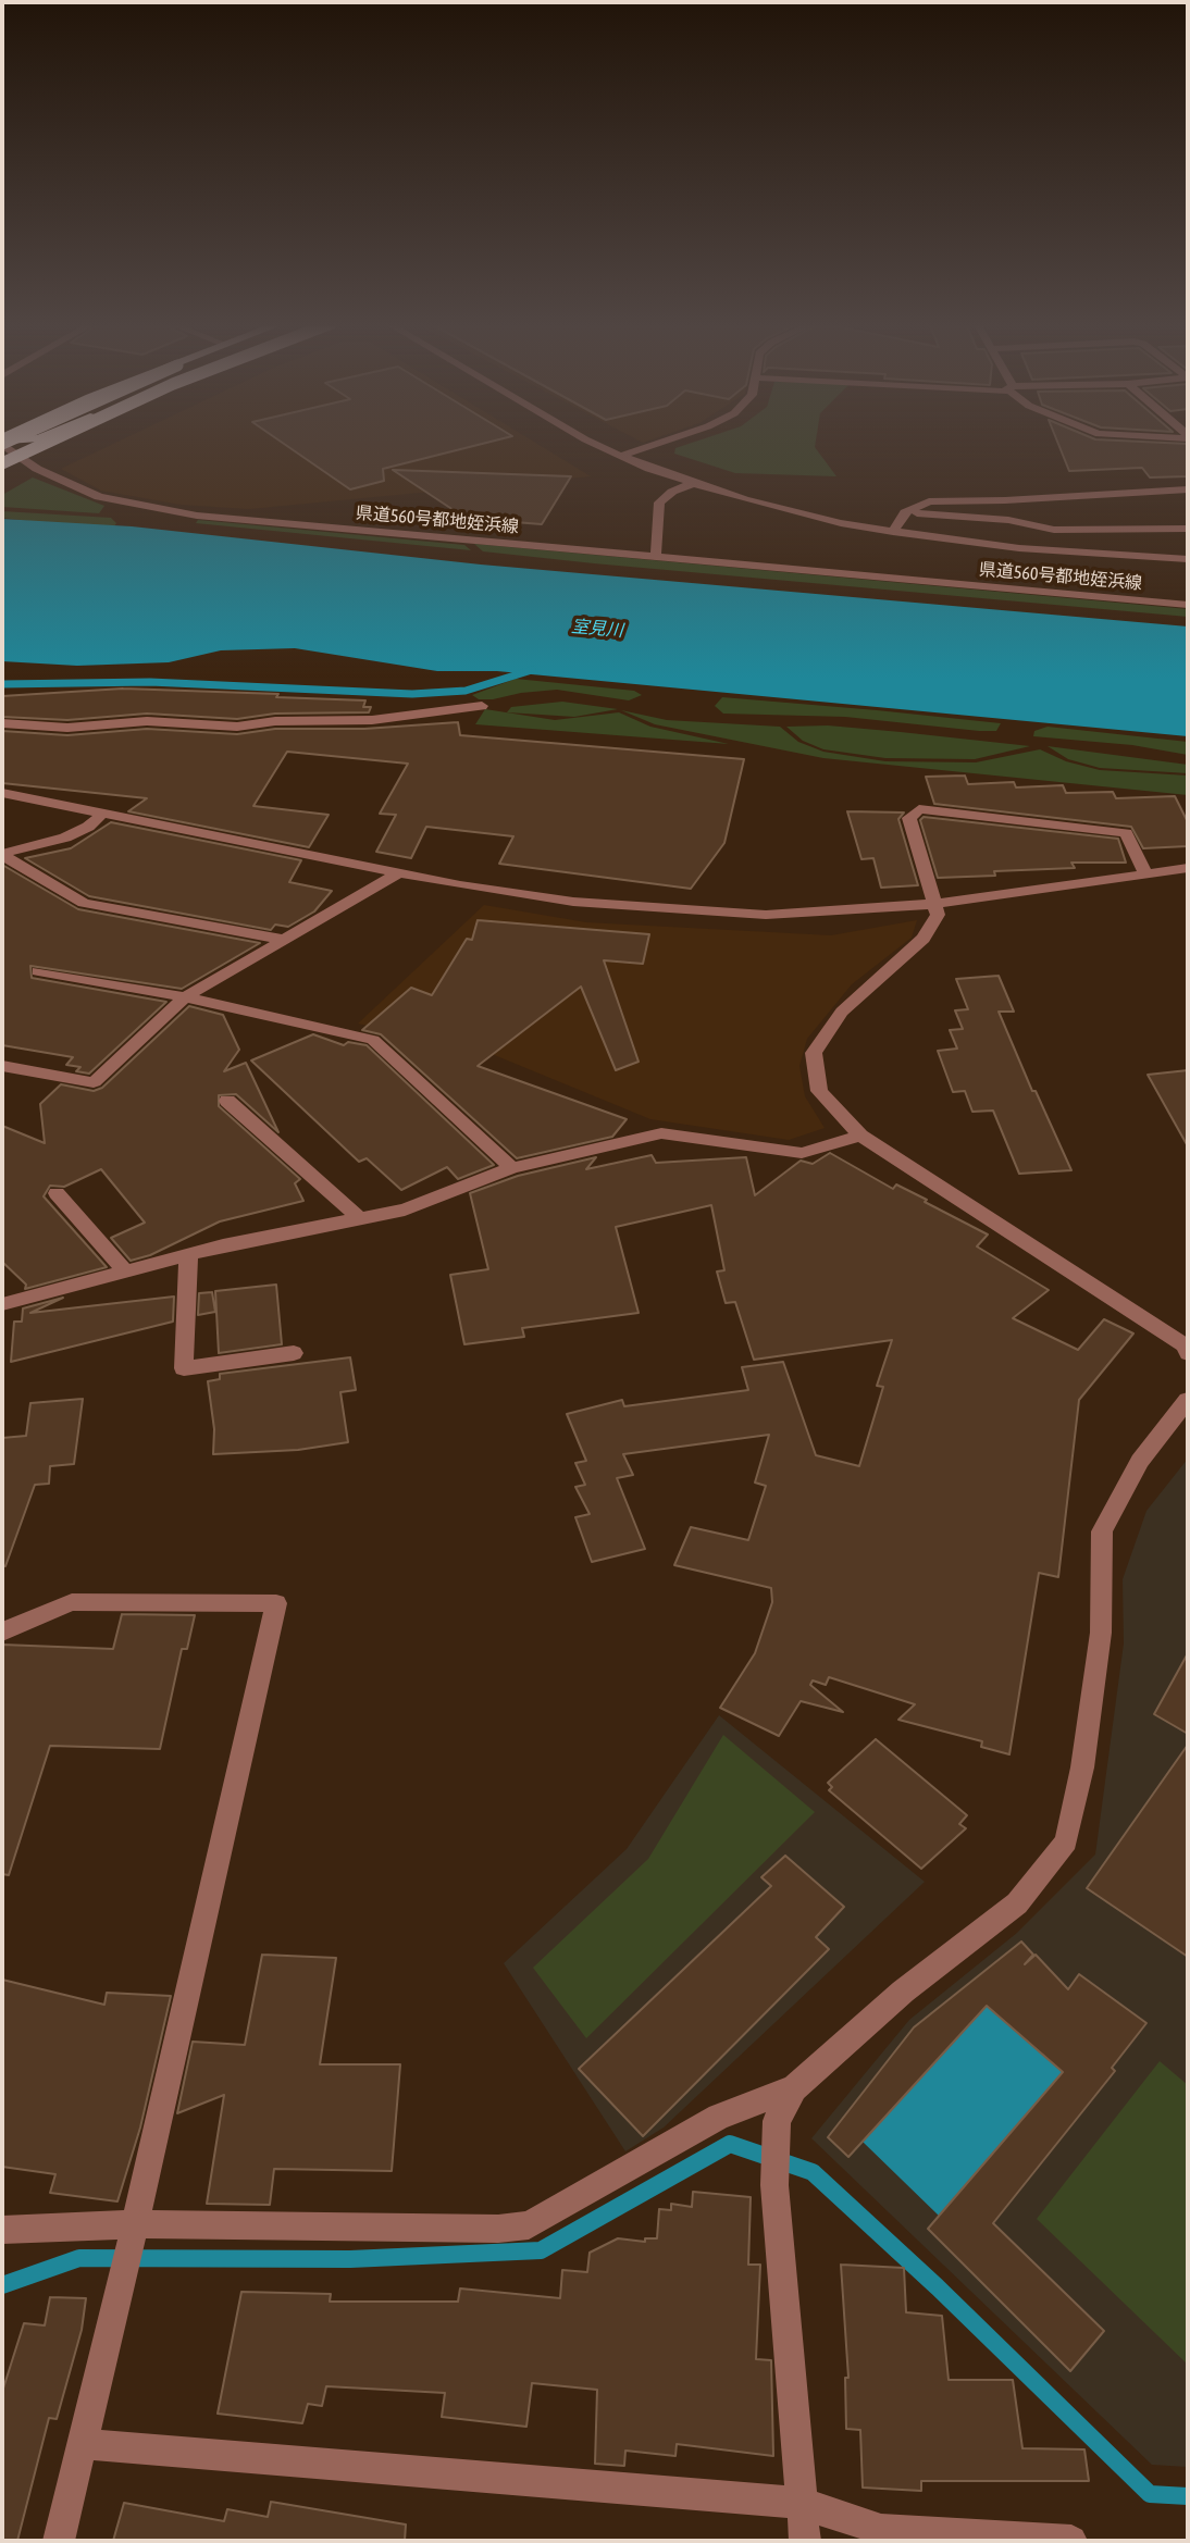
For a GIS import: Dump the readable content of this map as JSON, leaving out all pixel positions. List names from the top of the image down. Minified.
{"streets":{"street":["県道560号都地姪浜線"]},"water":["室見川"]}
